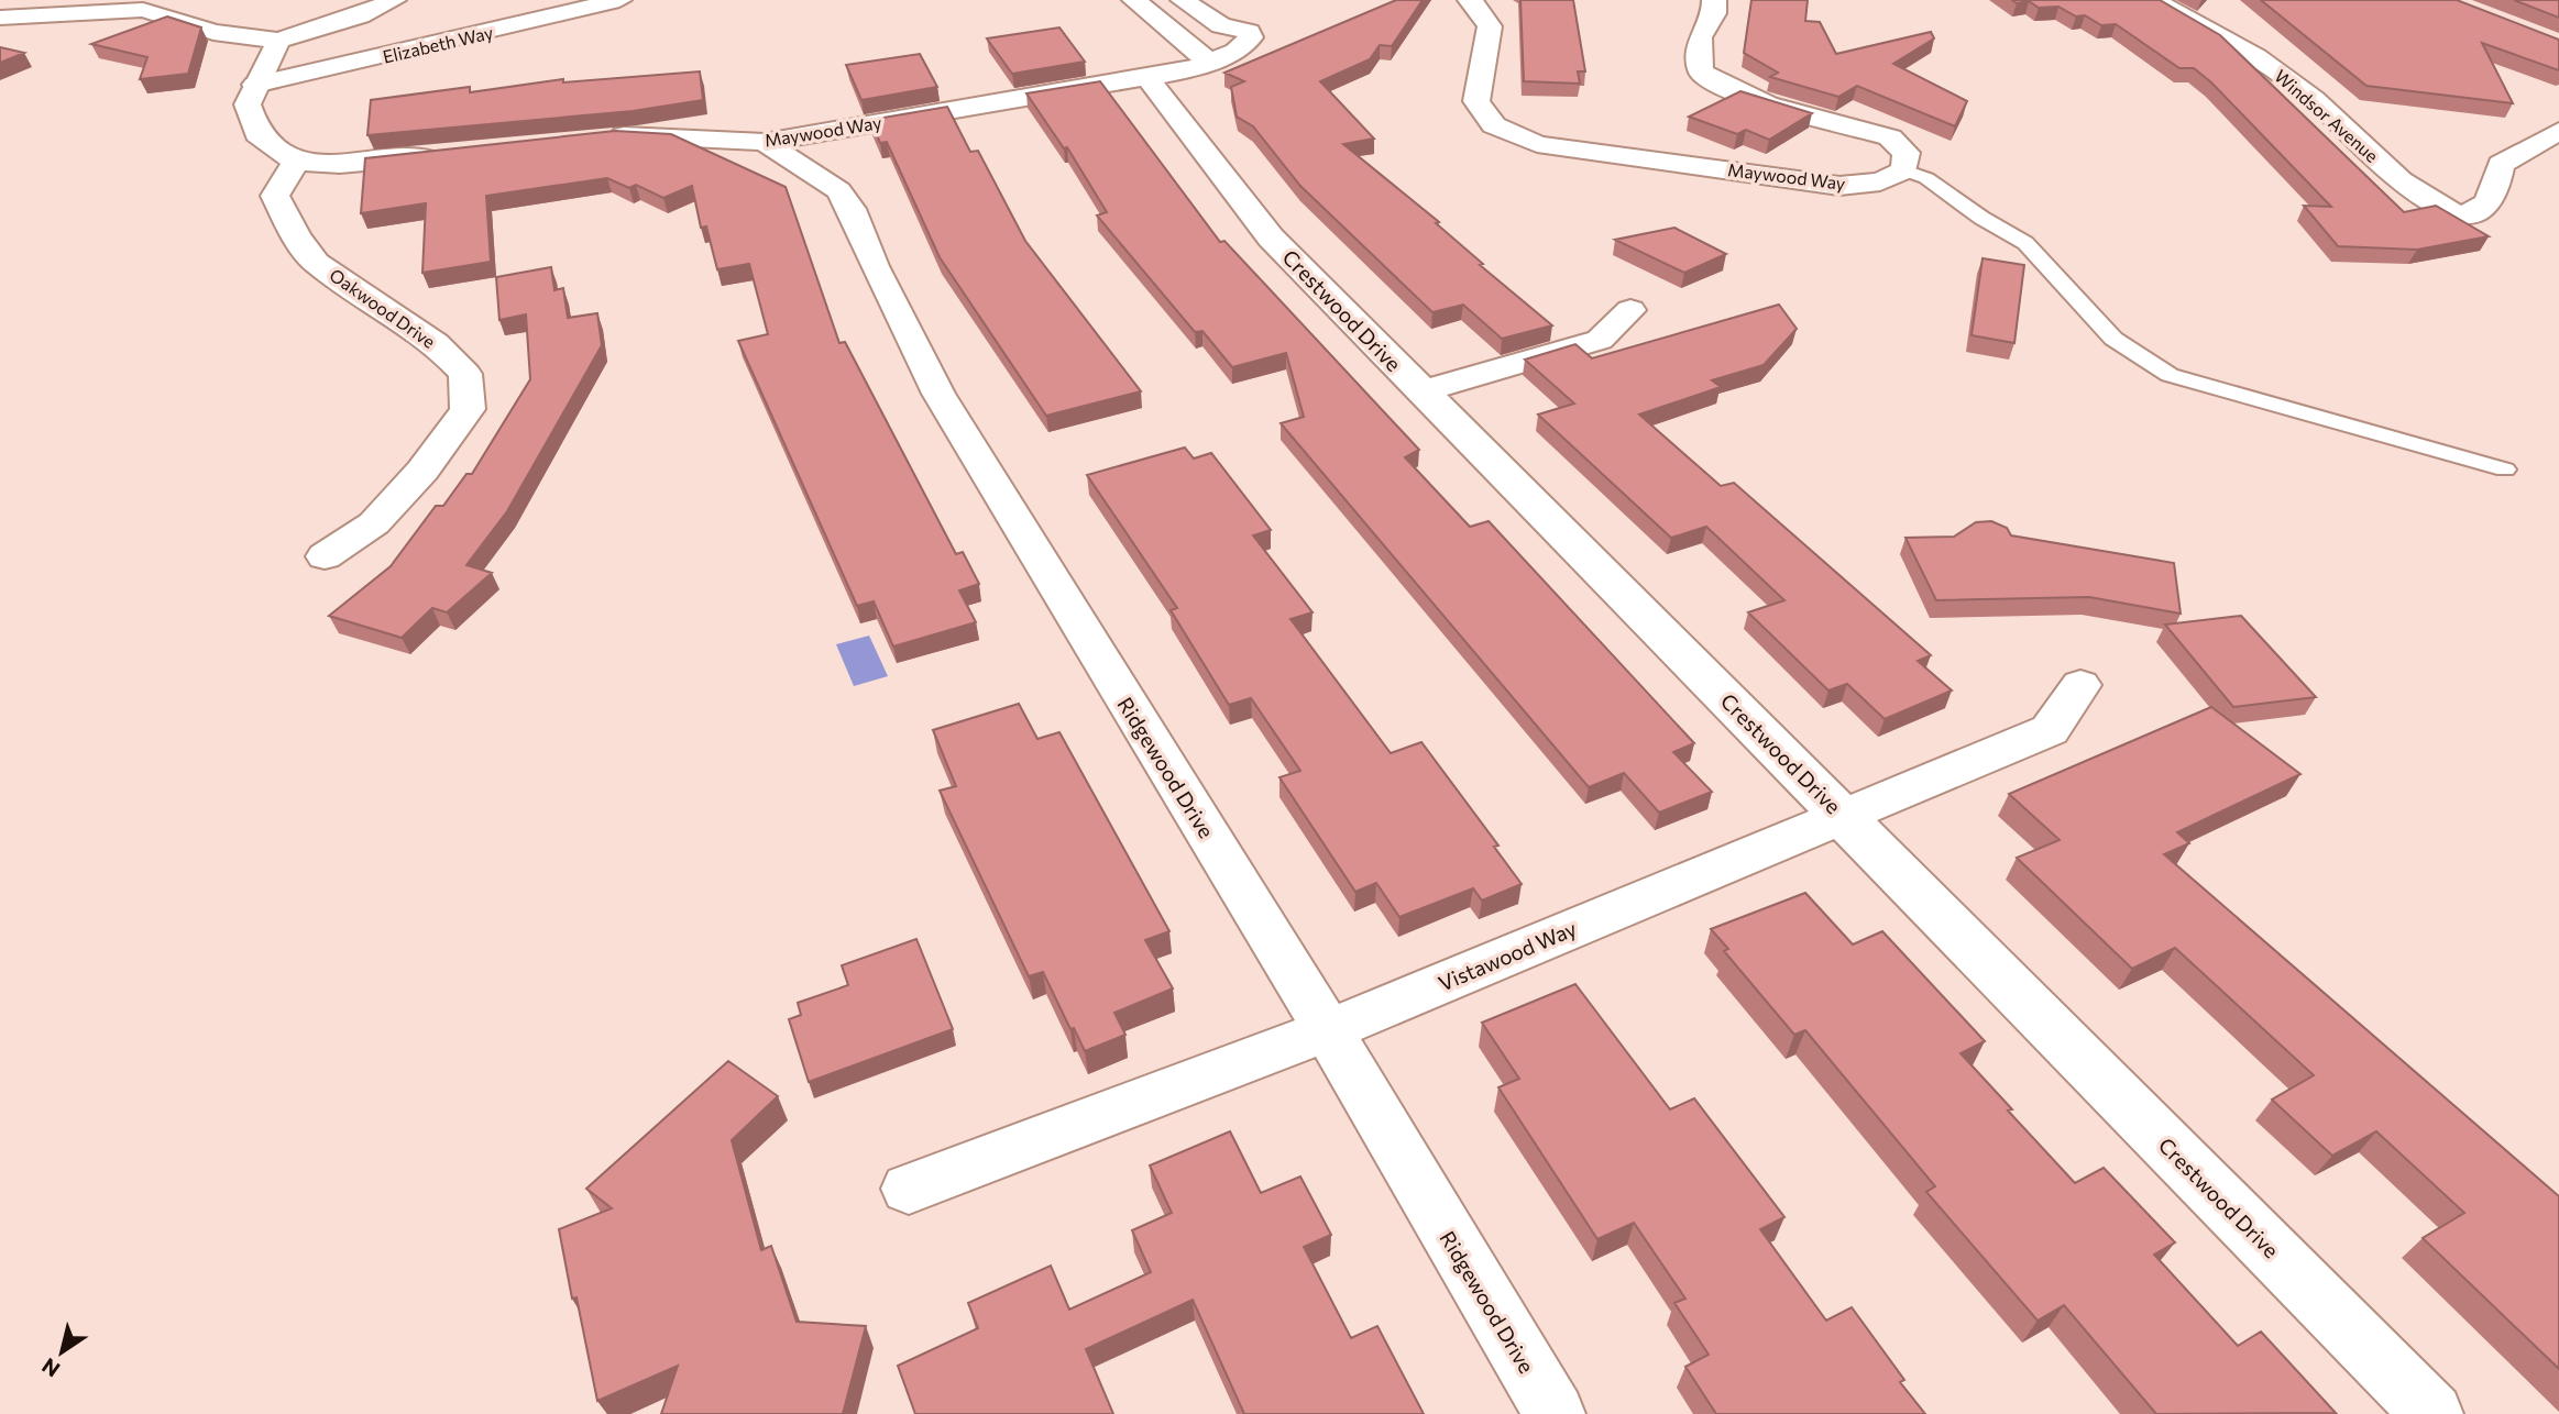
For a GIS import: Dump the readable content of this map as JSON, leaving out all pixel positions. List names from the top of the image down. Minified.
{"streets":{"street":["Elizabeth Way","Windsor Avenue","Maywood Way","Oakwood Drive","Crestwood Drive","Ridgewood Drive","Vistawood Way"]},"crossings":[["Maywood Way","Crestwood Drive"],["Maywood Way","Ridgewood Drive"],["Crestwood Drive","Vistawood Way"],["Ridgewood Drive","Vistawood Way"]],"north":"bottom left"}
